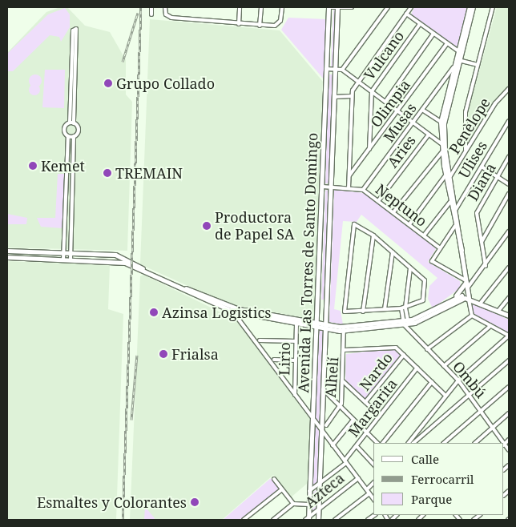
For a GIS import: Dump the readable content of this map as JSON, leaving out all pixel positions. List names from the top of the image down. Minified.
{"streets":{"street":["Vulcano","Olimpia","Musas","Penèlope","Aries","Ulises","Diana","Neptuno","Avenida Las Torres de Santo Domingo","Lirio","Nardo","Alhelí","Ombú","Margarita","Azteca"]},"crossings":[["Vulcano","Olimpia"],["Musas","Neptuno"],["Penèlope","Neptuno"],["Aries","Neptuno"],["Neptuno","Avenida Las Torres de Santo Domingo"],["Avenida Las Torres de Santo Domingo","Margarita"],["Avenida Las Torres de Santo Domingo","Azteca"]],"places":["Grupo Collado","Kemet","TREMAIN","Productora de Papel SA","Azinsa Logistics","Frialsa","Esmaltes y Colorantes"],"legend":["Calle","Ferrocarril","Parque"]}
